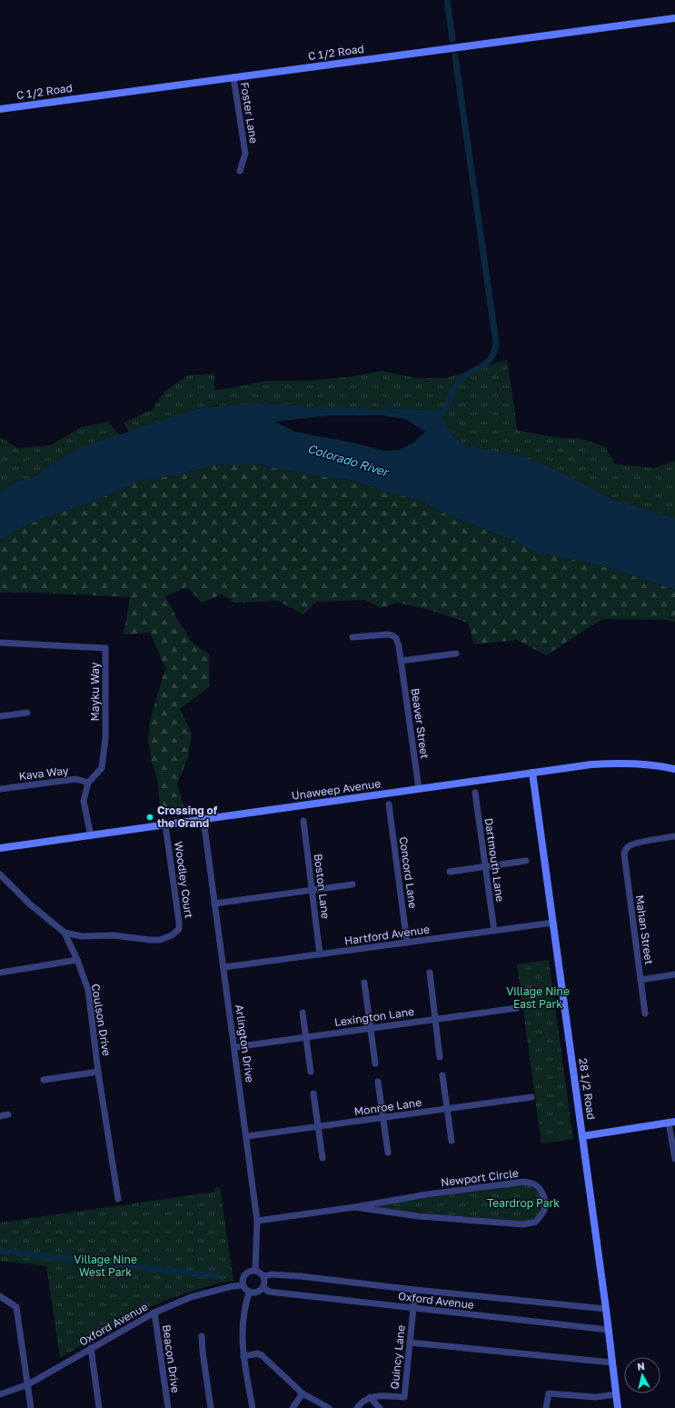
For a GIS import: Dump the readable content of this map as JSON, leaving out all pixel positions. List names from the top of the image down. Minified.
{"streets":{"street":["C 1/2 Road","Foster Lane","Mayku Way","Beaver Street","Kava Way","Unaweep Avenue","Dartmouth Lane","Concord Lane","Woodley Court","Boston Lane","Mahan Street","Hartford Avenue","Lexington Lane","Coulson Drive","Arlington Drive","28 1/2 Road","Monroe Lane","Newport Circle","Oxford Avenue","Quincy Lane","Beacon Drive"]},"crossings":[["C 1/2 Road","Foster Lane"],["Mayku Way","Kava Way"],["Mayku Way","Unaweep Avenue"],["Beaver Street","Unaweep Avenue"],["Unaweep Avenue","Woodley Court"],["Unaweep Avenue","Arlington Drive"],["Unaweep Avenue","28 1/2 Road"],["Dartmouth Lane","Hartford Avenue"],["Concord Lane","Hartford Avenue"],["Woodley Court","Coulson Drive"],["Boston Lane","Hartford Avenue"],["Hartford Avenue","Arlington Drive"],["Hartford Avenue","28 1/2 Road"],["Lexington Lane","Arlington Drive"],["Arlington Drive","Monroe Lane"],["Arlington Drive","Newport Circle"],["Arlington Drive","Oxford Avenue"],["28 1/2 Road","Oxford Avenue"],["Oxford Avenue","Quincy Lane"],["Oxford Avenue","Beacon Drive"]],"water":["Colorado River"],"parks":["Village Nine East Park","Teardrop Park","Village Nine West Park"],"places":["Crossing of the Grand"],"north":"top"}
